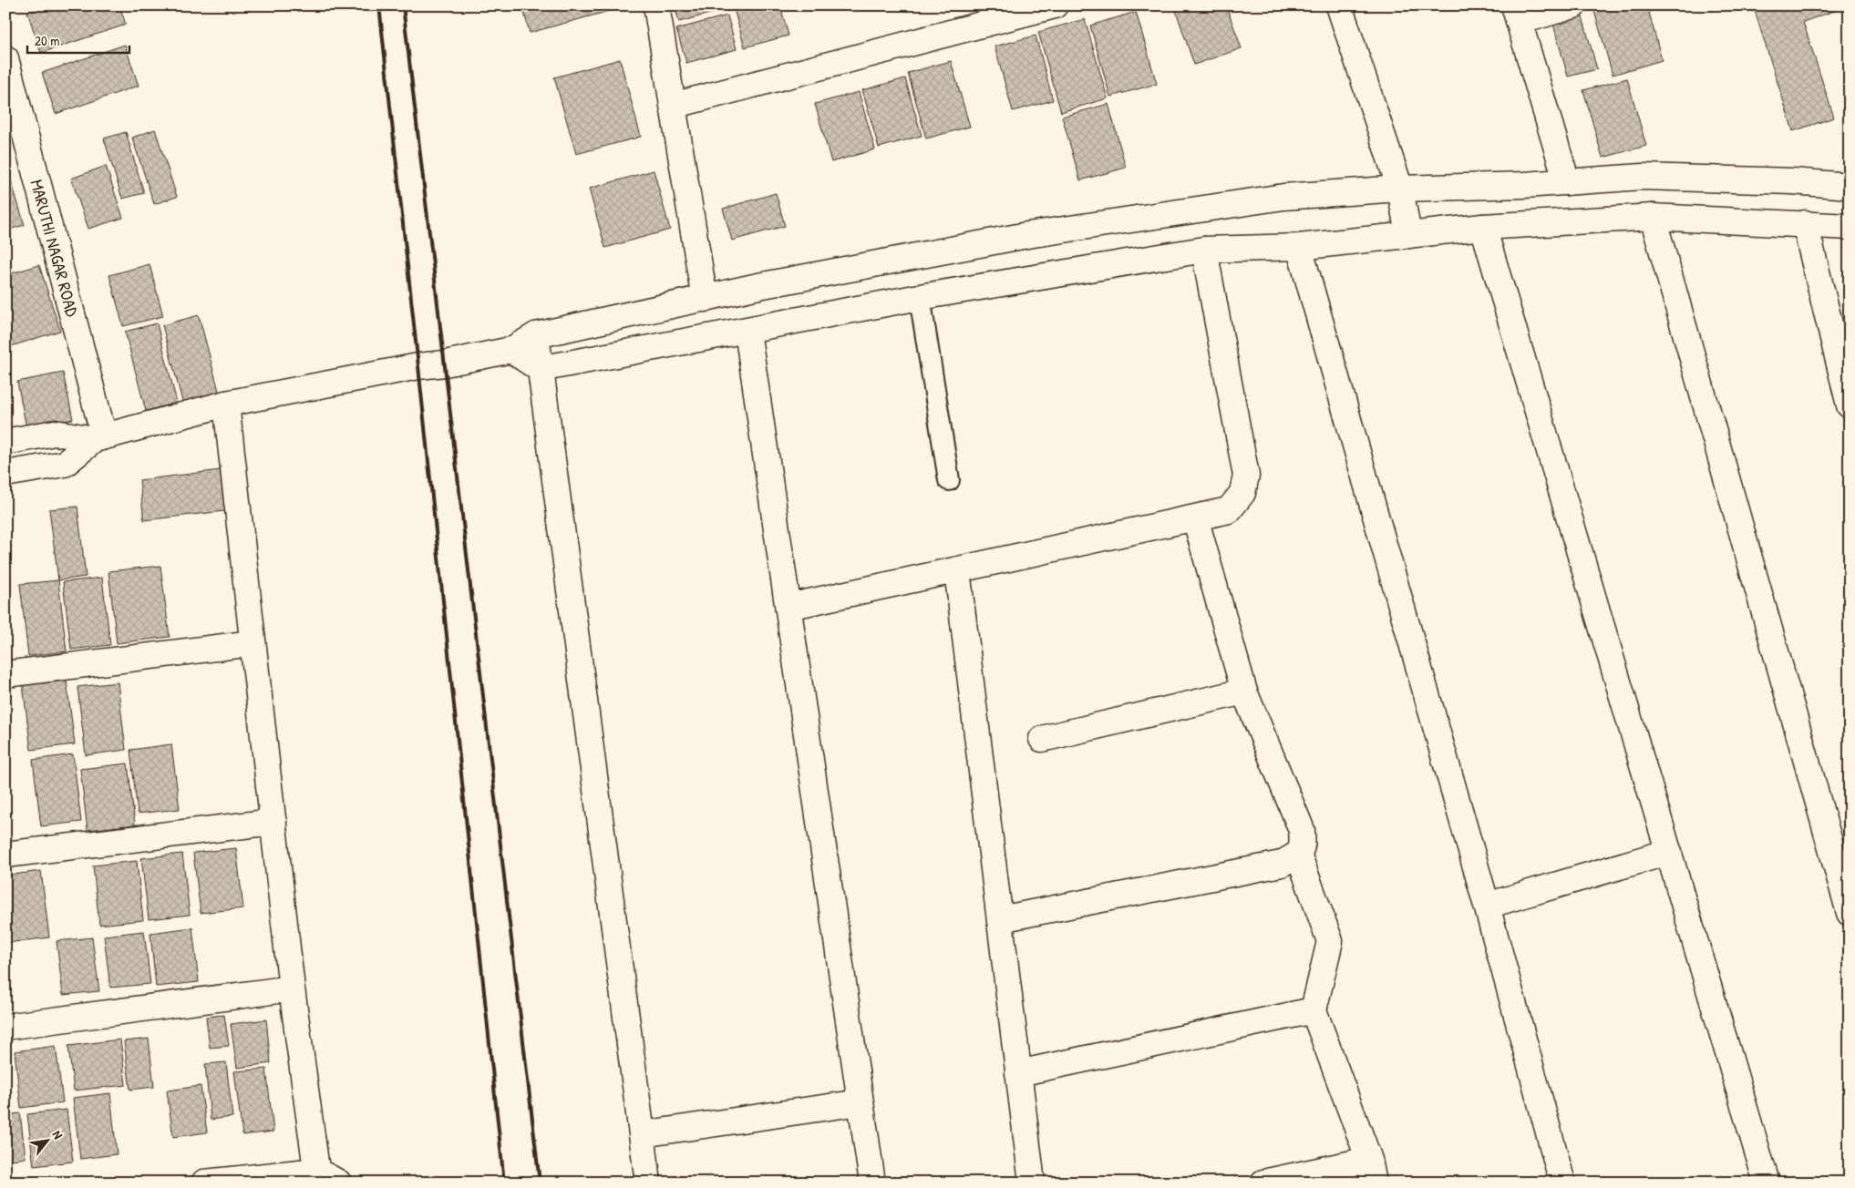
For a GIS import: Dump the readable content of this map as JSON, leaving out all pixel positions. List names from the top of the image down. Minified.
{"streets":{"street":["MARUTHI NAGAR ROAD"]},"scale_bar":"20 m","north":"top right"}
